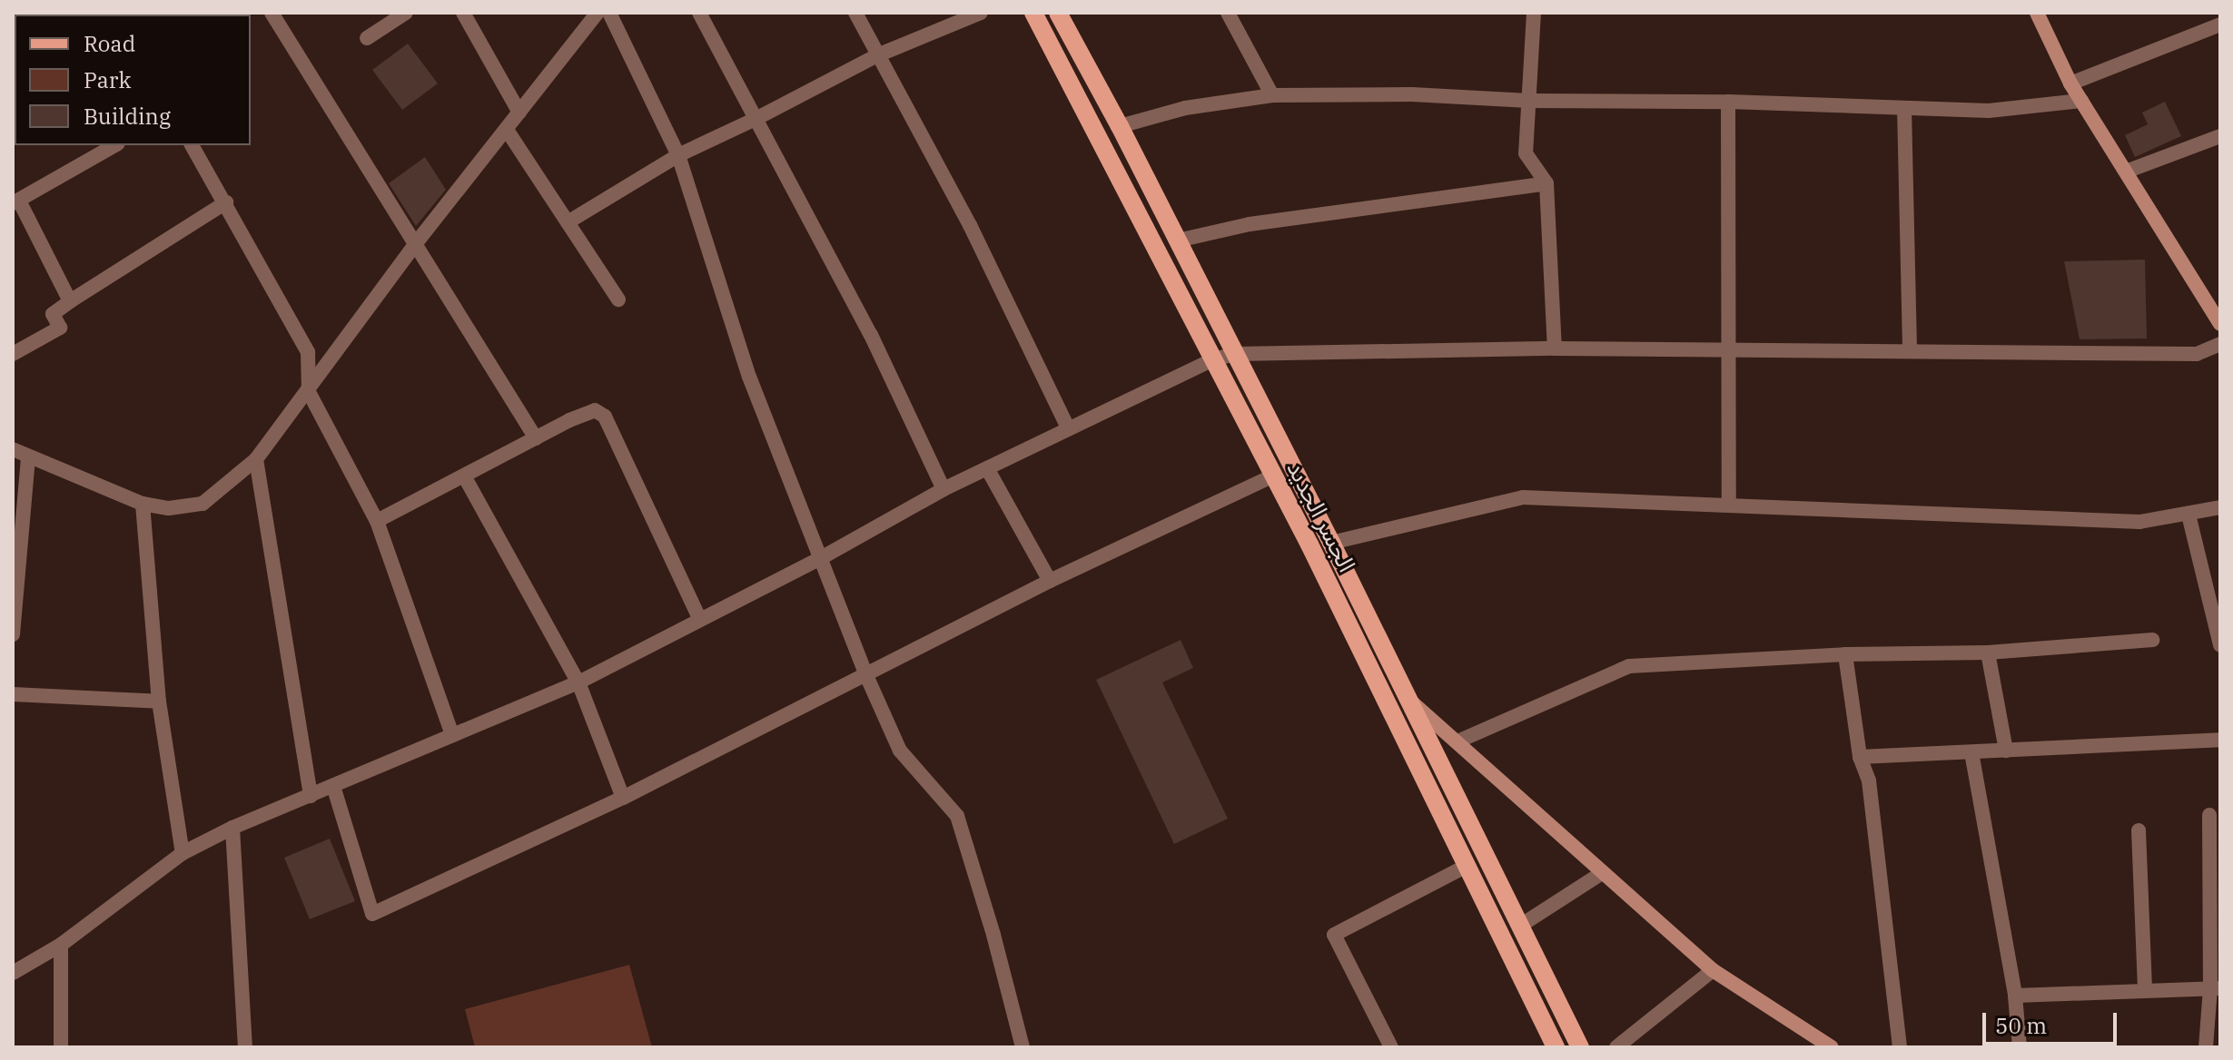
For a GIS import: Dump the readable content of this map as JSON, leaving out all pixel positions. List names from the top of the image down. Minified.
{"streets":{"main road":["الجسر الجديد"]},"legend":["Road","Park","Building"],"scale_bar":"50 m"}
